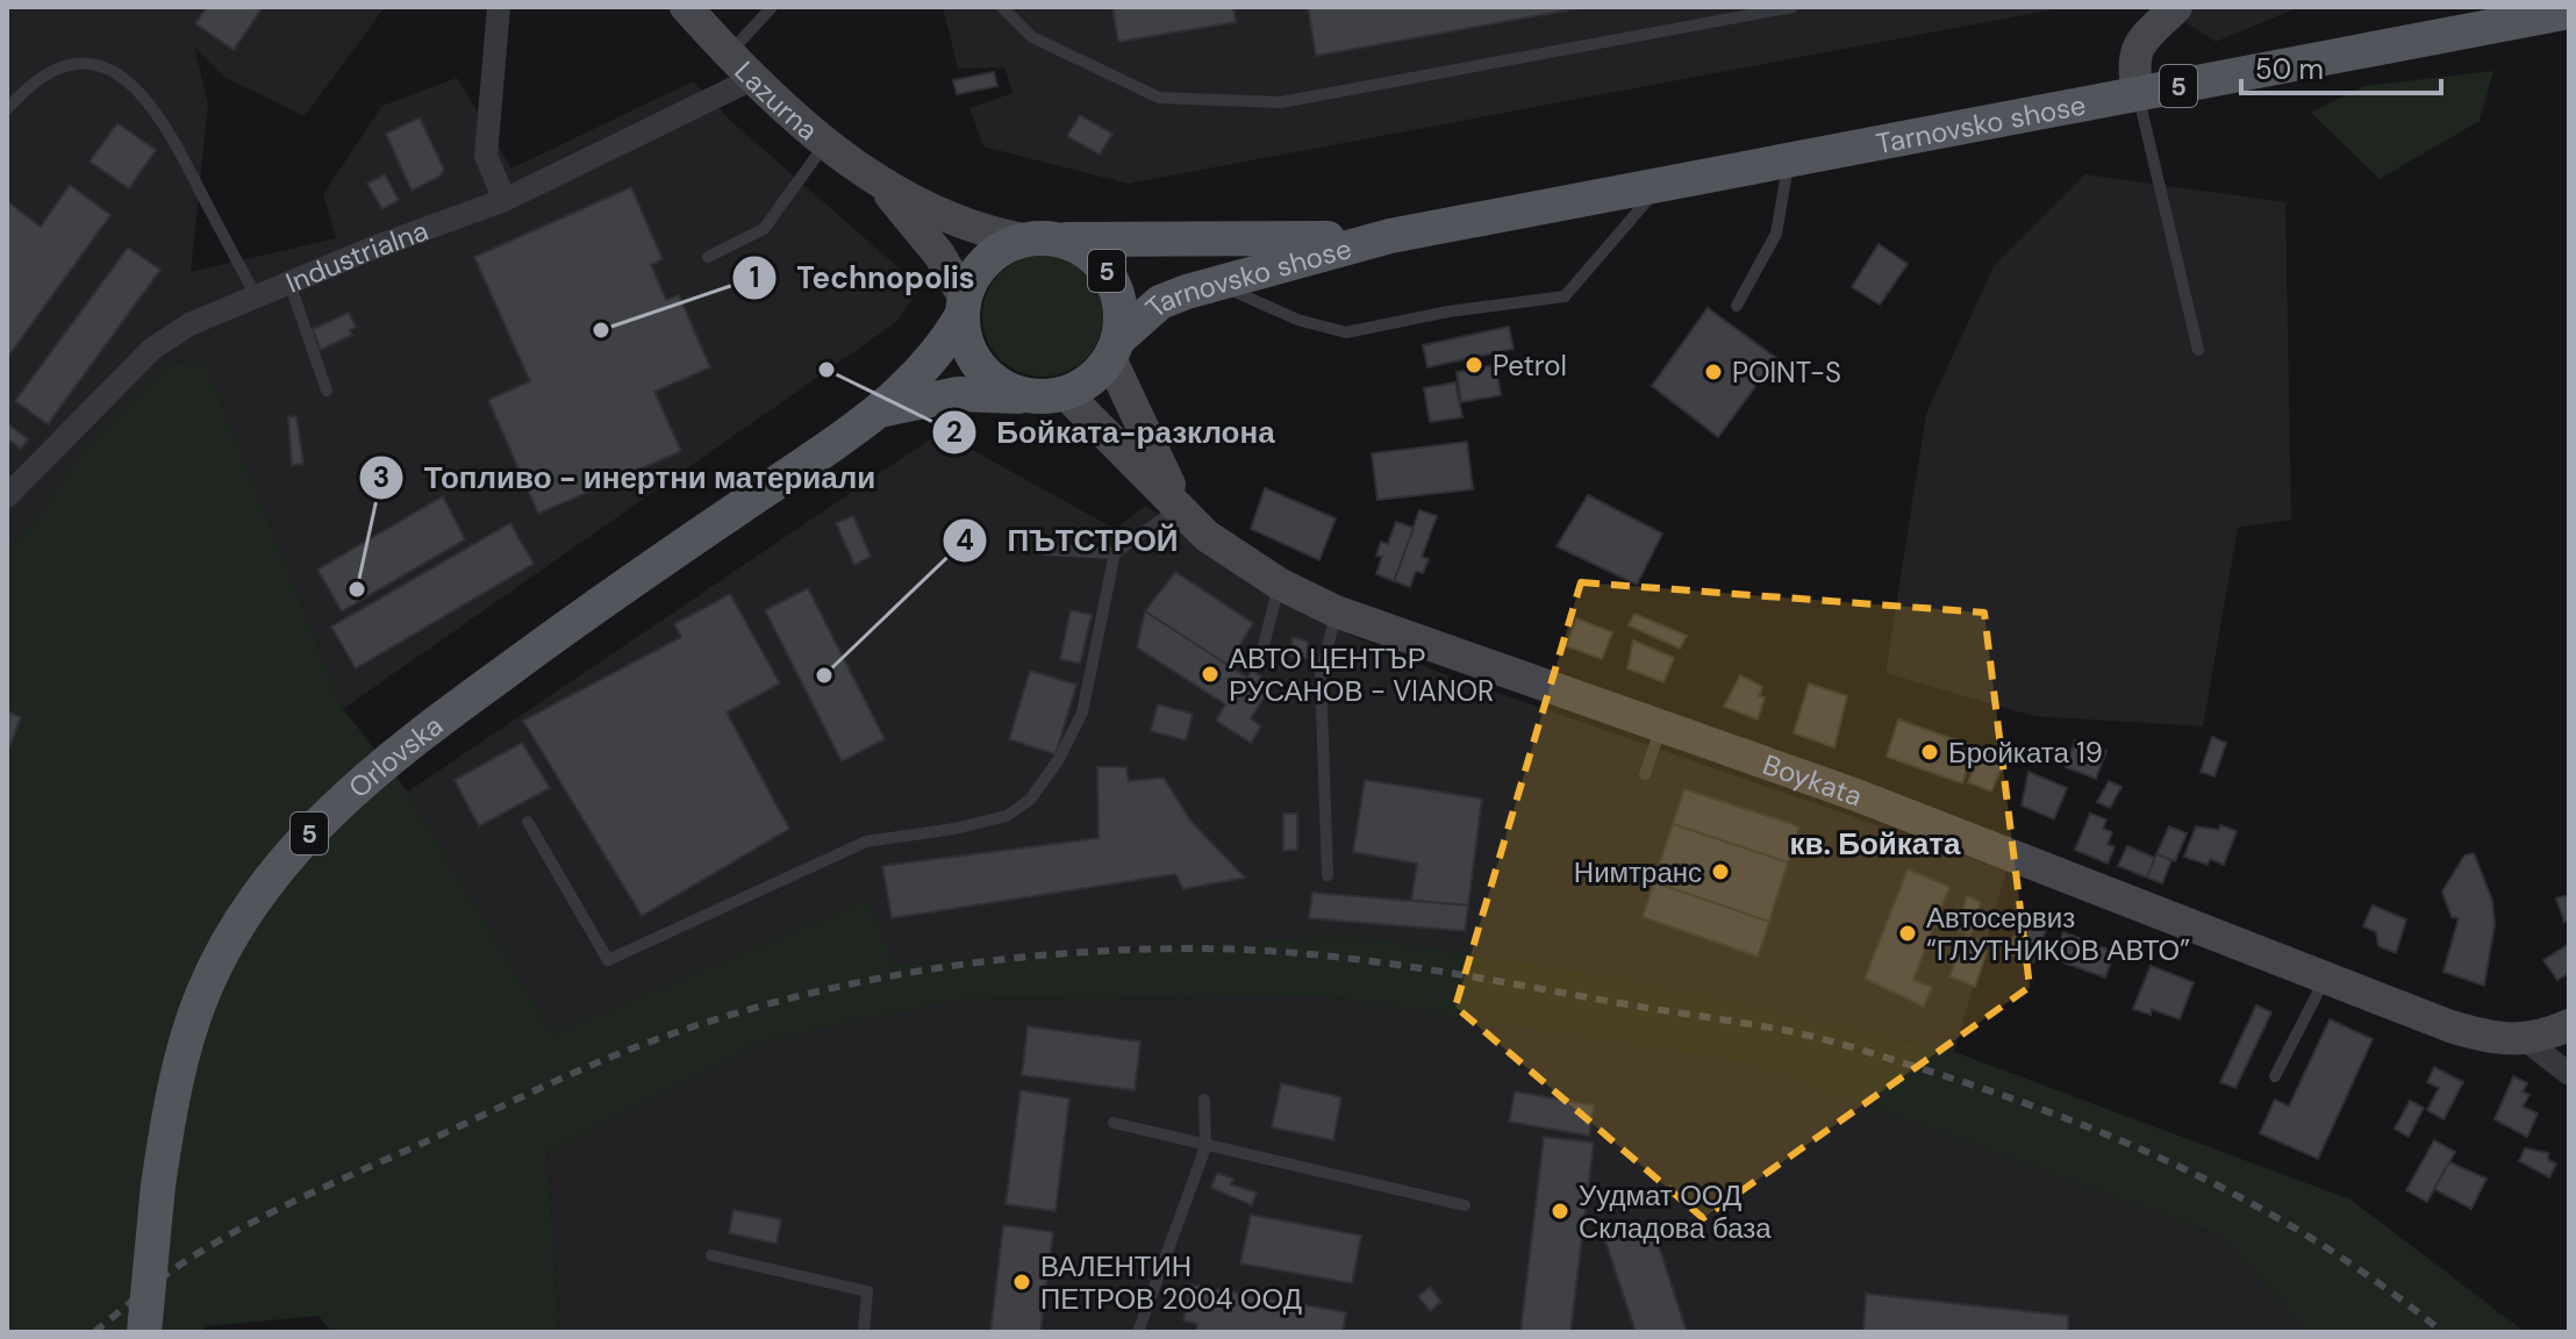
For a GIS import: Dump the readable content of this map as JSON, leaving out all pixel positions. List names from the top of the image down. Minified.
{"streets":{"main road":["5","Tarnovsko shose","Orlovska"],"street":["Lazurna","Industrialna","Boykata"]},"crossings":[["5","Lazurna"],["5","Tarnovsko shose"],["5","Orlovska"],["5","Boykata"],["Lazurna","Tarnovsko shose"],["Lazurna","Industrialna"],["Lazurna","Orlovska"],["Lazurna","Boykata"],["Tarnovsko shose","Orlovska"],["Tarnovsko shose","Boykata"],["Orlovska","Boykata"]],"districts":["кв. Бойката"],"places":["Technopolis","Petrol","Бойката-разклона","POINT-S","Топливо - инертни материали","АВТО ЦЕНТЪР РУСАНОВ - VIANOR","ПЪТСТРОЙ","Бройката 19","Нимтранс","Автосервиз “ГЛУТНИКОВ АВТО”","Уудмат ООД Складова база","ВАЛЕНТИН ПЕТРОВ 2004 ООД"],"scale_bar":"50 m"}
